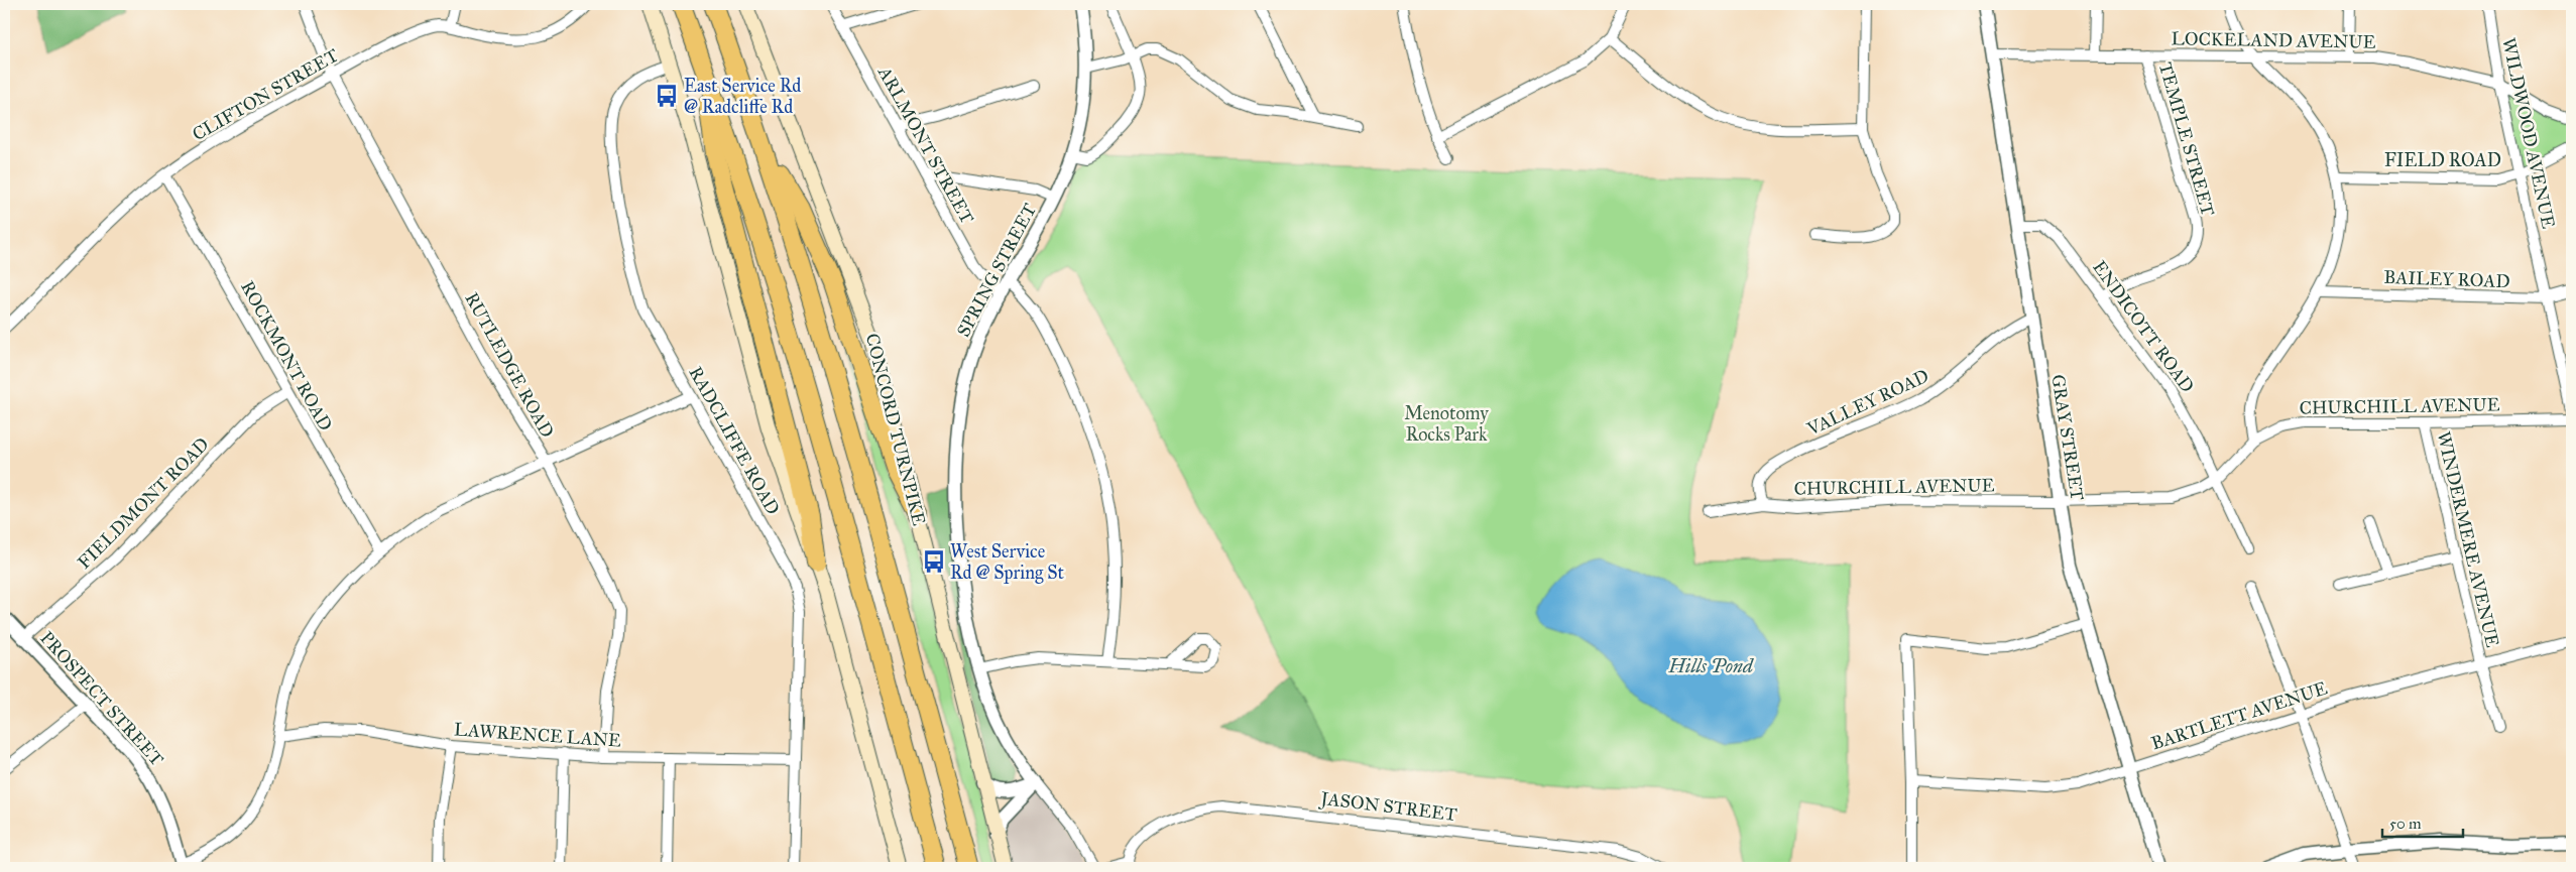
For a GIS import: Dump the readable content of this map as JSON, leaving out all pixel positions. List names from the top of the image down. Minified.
{"streets":{"main road":["CONCORD TURNPIKE"],"street":["LOCKELAND AVENUE","CLIFTON STREET","WILDWOOD AVENUE","TEMPLE STREET","ARLMONT STREET","FIELD ROAD","SPRING STREET","BAILEY ROAD","ENDICOTT ROAD","ROCKMONT ROAD","RUTLEDGE ROAD","VALLEY ROAD","CHURCHILL AVENUE","GRAY STREET","RADCLIFFE ROAD","FIELDMONT ROAD","WINDERMERE AVENUE","PROSPECT STREET","BARTLETT AVENUE","LAWRENCE LANE","JASON STREET"]},"crossings":[["LOCKELAND AVENUE","WILDWOOD AVENUE"],["LOCKELAND AVENUE","TEMPLE STREET"],["LOCKELAND AVENUE","GRAY STREET"],["CLIFTON STREET","ROCKMONT ROAD"],["CLIFTON STREET","RUTLEDGE ROAD"],["WILDWOOD AVENUE","FIELD ROAD"],["WILDWOOD AVENUE","BAILEY ROAD"],["WILDWOOD AVENUE","CHURCHILL AVENUE"],["TEMPLE STREET","ENDICOTT ROAD"],["ARLMONT STREET","SPRING STREET"],["ENDICOTT ROAD","CHURCHILL AVENUE"],["ENDICOTT ROAD","GRAY STREET"],["ROCKMONT ROAD","FIELDMONT ROAD"],["RUTLEDGE ROAD","LAWRENCE LANE"],["VALLEY ROAD","CHURCHILL AVENUE"],["VALLEY ROAD","GRAY STREET"],["CHURCHILL AVENUE","GRAY STREET"],["CHURCHILL AVENUE","WINDERMERE AVENUE"],["GRAY STREET","BARTLETT AVENUE"],["RADCLIFFE ROAD","LAWRENCE LANE"],["FIELDMONT ROAD","PROSPECT STREET"],["WINDERMERE AVENUE","BARTLETT AVENUE"]],"water":["Hills Pond"],"parks":["Menotomy Rocks Park"],"places":{"bus stop":["East Service Rd @ Radcliffe Rd","West Service Rd @ Spring St"]},"scale_bar":"50 m"}
